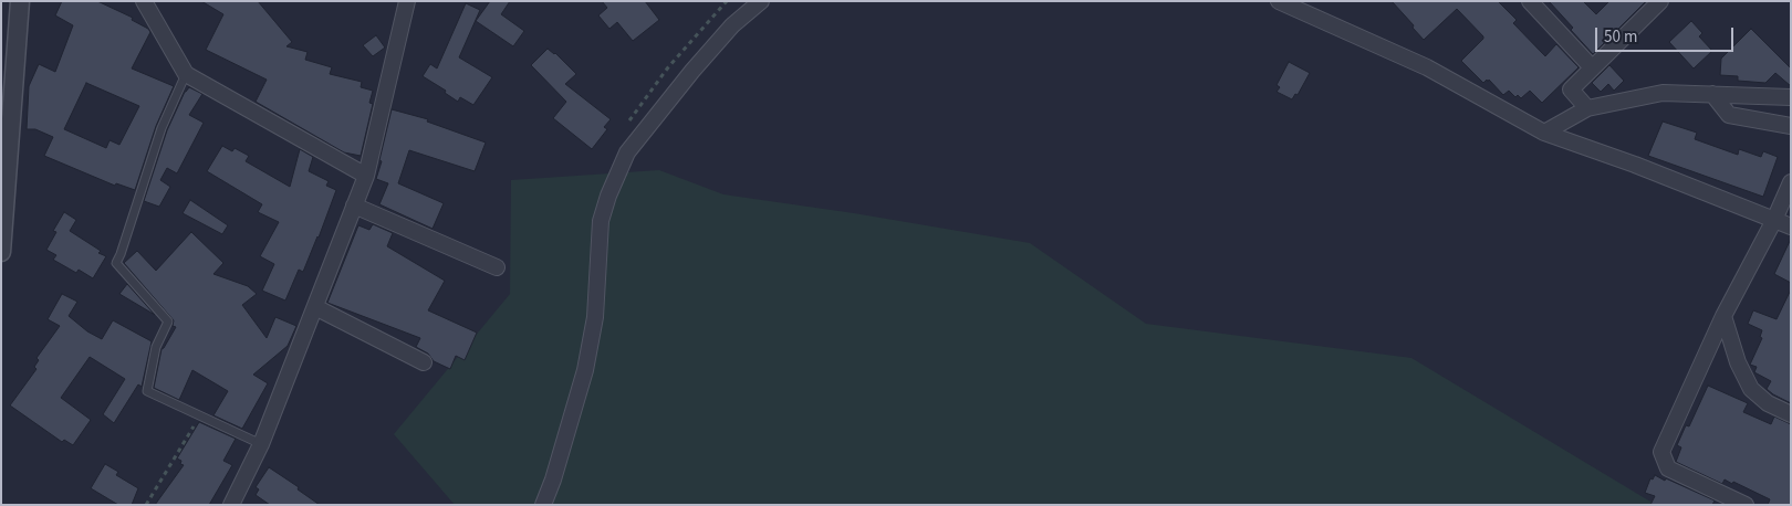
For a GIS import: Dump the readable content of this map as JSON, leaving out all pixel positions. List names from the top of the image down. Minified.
{"scale_bar":"50 m"}
